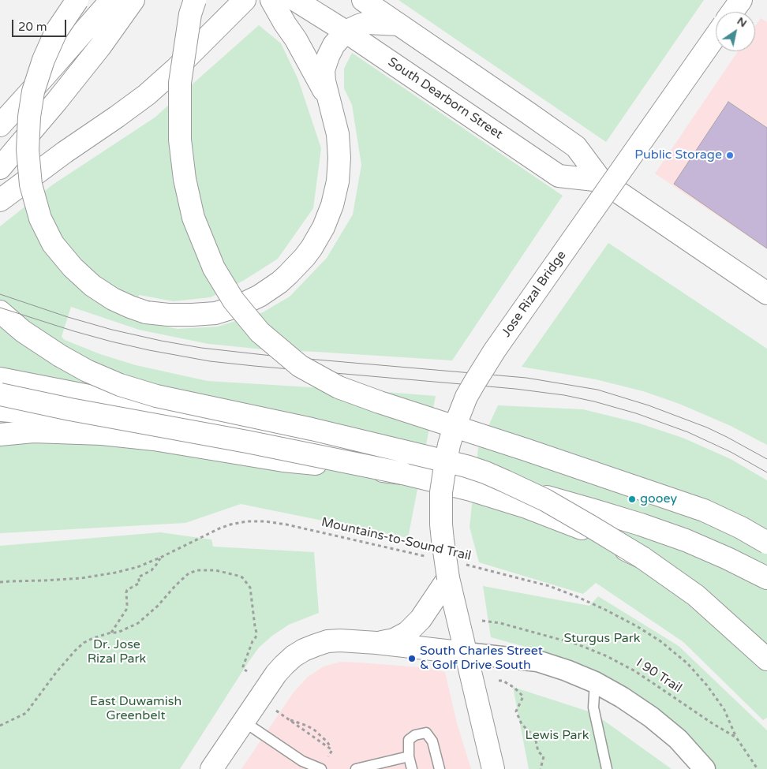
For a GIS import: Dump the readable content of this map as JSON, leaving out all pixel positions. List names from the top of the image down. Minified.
{"streets":{"main road":["South Dearborn Street","Jose Rizal Bridge"],"path":["Mountains-to-Sound Trail","I 90 Trail"]},"crossings":[["Jose Rizal Bridge","Mountains-to-Sound Trail"],["Mountains-to-Sound Trail","I 90 Trail"]],"parks":["Sturgus Park","Dr. Jose Rizal Park","East Duwamish Greenbelt","Lewis Park"],"places":["Public Storage","gooey","South Charles Street & Golf Drive South"],"scale_bar":"20 m","north":"top right"}
